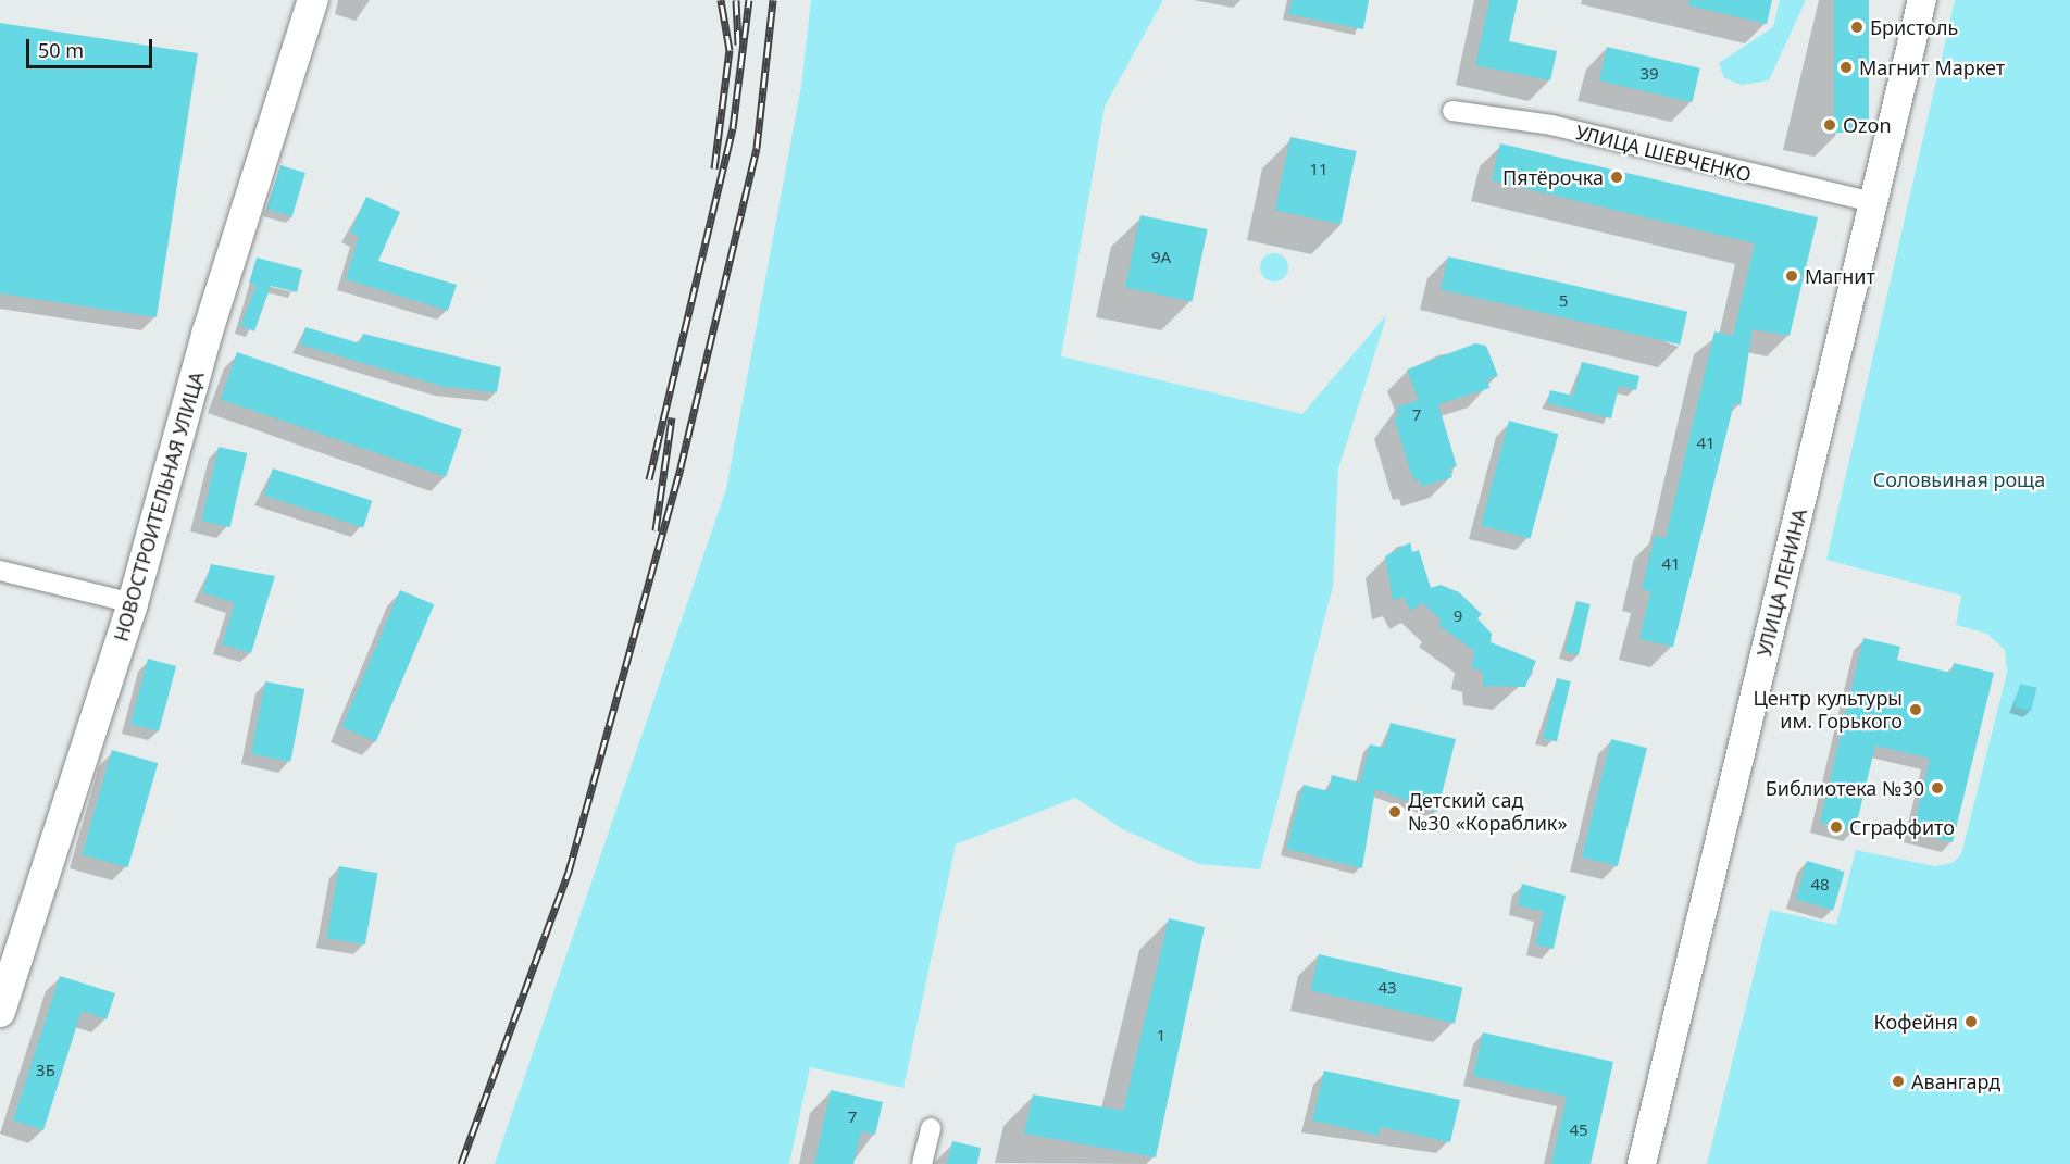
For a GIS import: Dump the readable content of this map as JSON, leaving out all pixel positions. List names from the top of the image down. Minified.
{"streets":{"main road":["НОВОСТРОИТЕЛЬНАЯ УЛИЦА","УЛИЦА ЛЕНИНА"],"street":["УЛИЦА ШЕВЧЕНКО"]},"crossings":[["УЛИЦА ШЕВЧЕНКО","УЛИЦА ЛЕНИНА"]],"parks":["Соловьиная роща"],"places":["Бристоль","Магнит Маркет","Ozon","Пятёрочка","Магнит","Центр культуры им. Горького","Библиотека №30","Детский сад №30 «Кораблик»","Сграффито","Кофейня","Авангард"],"house_numbers":["39","11","9А","5","7","41","41","9","48","43","1","3Б","7","45"],"scale_bar":"50 m"}
